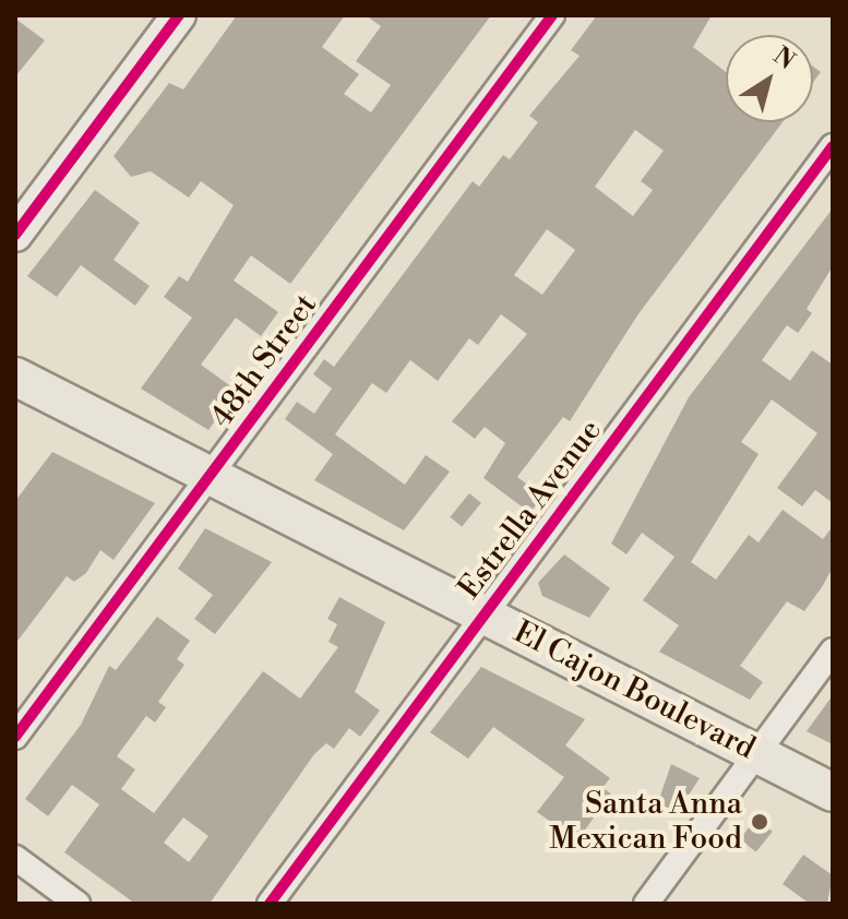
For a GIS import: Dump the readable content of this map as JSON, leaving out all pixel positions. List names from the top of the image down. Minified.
{"streets":{"main road":["El Cajon Boulevard"],"street":["48th Street","Estrella Avenue"]},"crossings":[["48th Street","El Cajon Boulevard"],["Estrella Avenue","El Cajon Boulevard"]],"places":["Santa Anna Mexican Food"],"north":"top right"}
